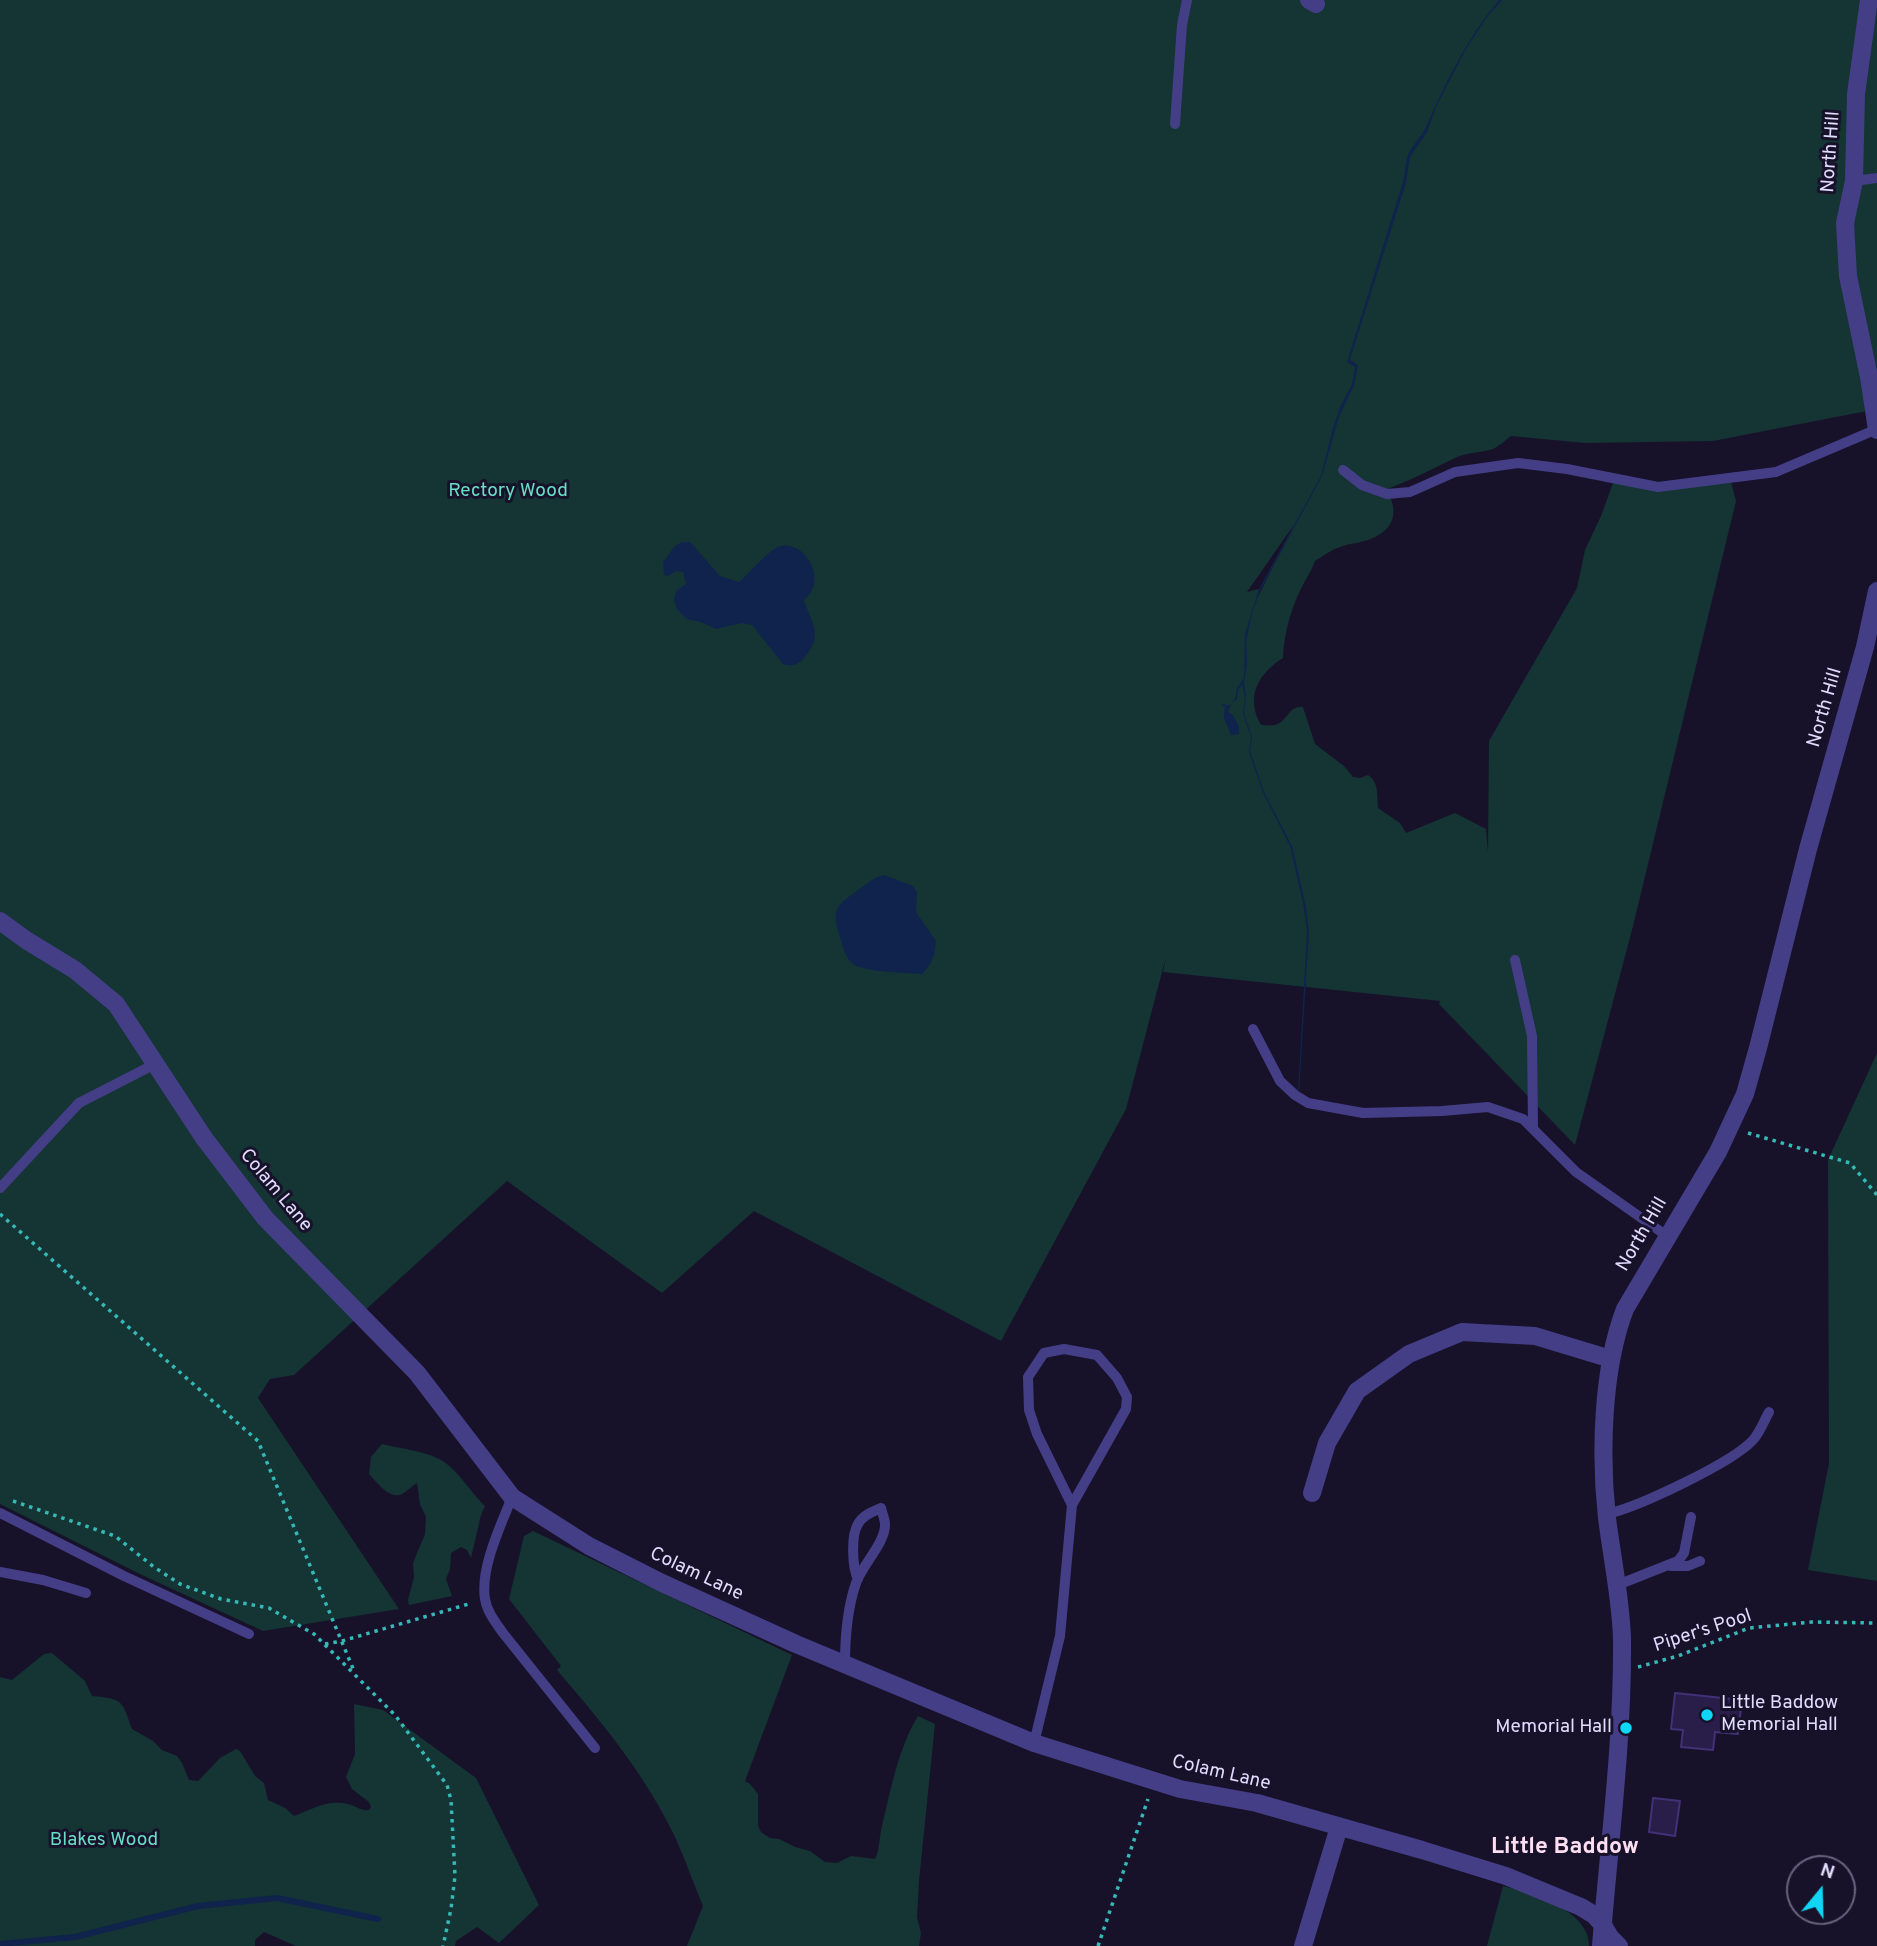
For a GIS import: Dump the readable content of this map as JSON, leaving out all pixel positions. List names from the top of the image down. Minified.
{"streets":{"street":["North Hill","Colam Lane"],"path":["Piper's Pool"]},"crossings":[["North Hill","Colam Lane"],["North Hill","Piper's Pool"]],"districts":["Little Baddow"],"parks":["Rectory Wood","Blakes Wood"],"places":["Little Baddow Memorial Hall","Memorial Hall"],"north":"top"}
